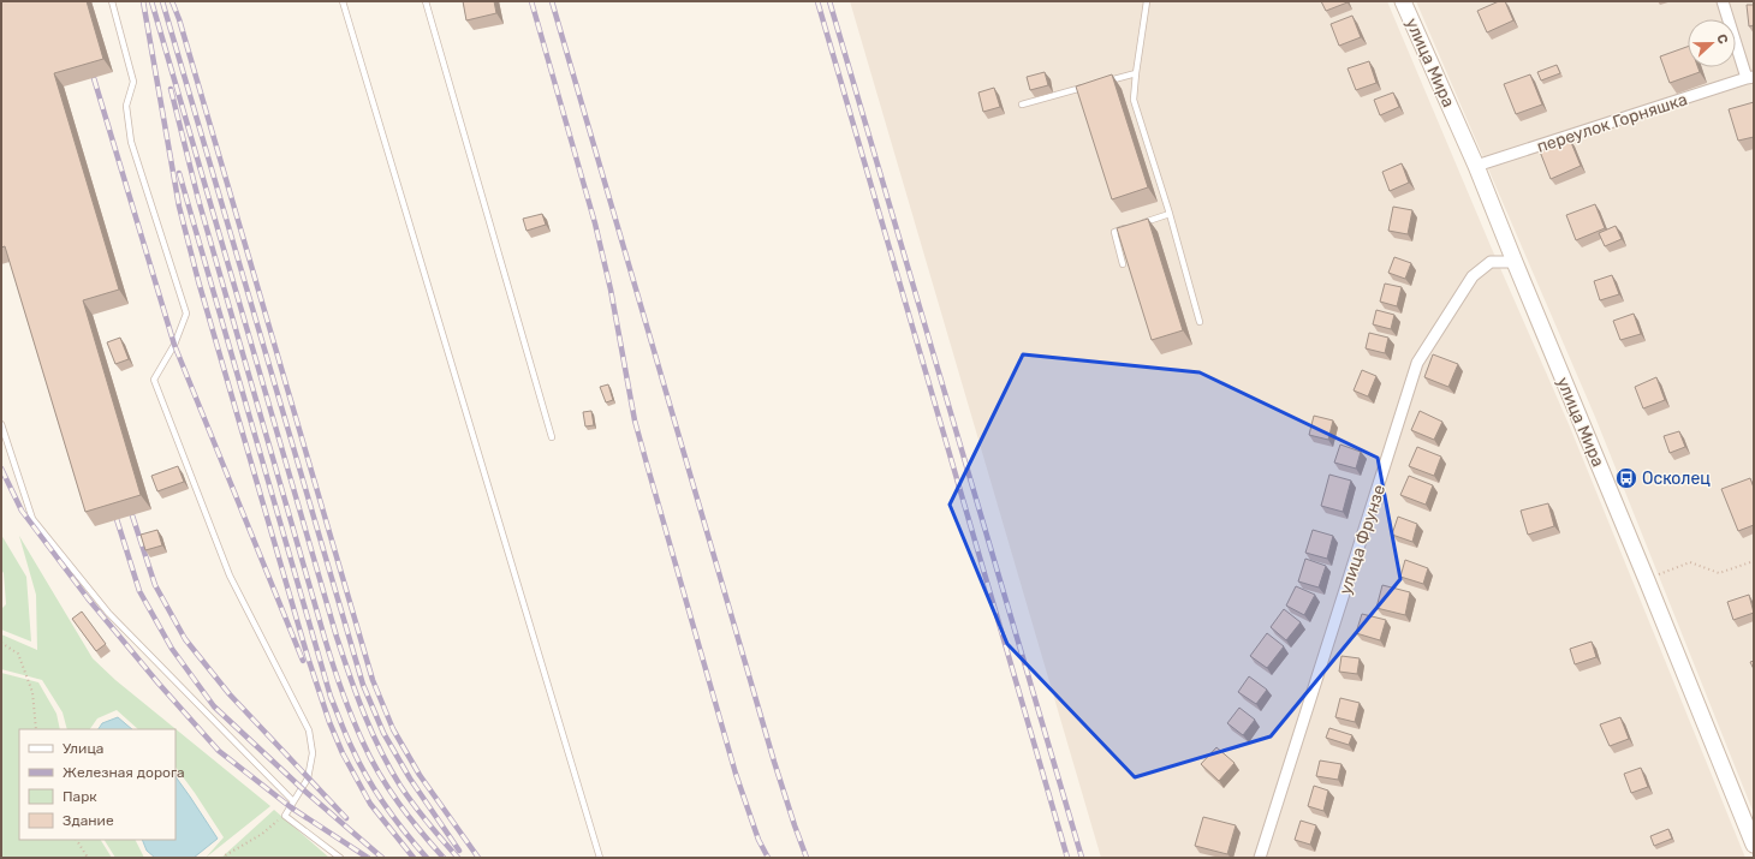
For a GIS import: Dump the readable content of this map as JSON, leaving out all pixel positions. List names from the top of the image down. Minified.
{"streets":{"main road":["улица Мира"],"street":["переулок Горняшка","улица Фрунзе"]},"crossings":[["улица Мира","переулок Горняшка"],["улица Мира","улица Фрунзе"]],"places":{"bus stop":["Осколец"]},"legend":["Улица","Железная дорога","Парк","Здание"],"north":"right"}
